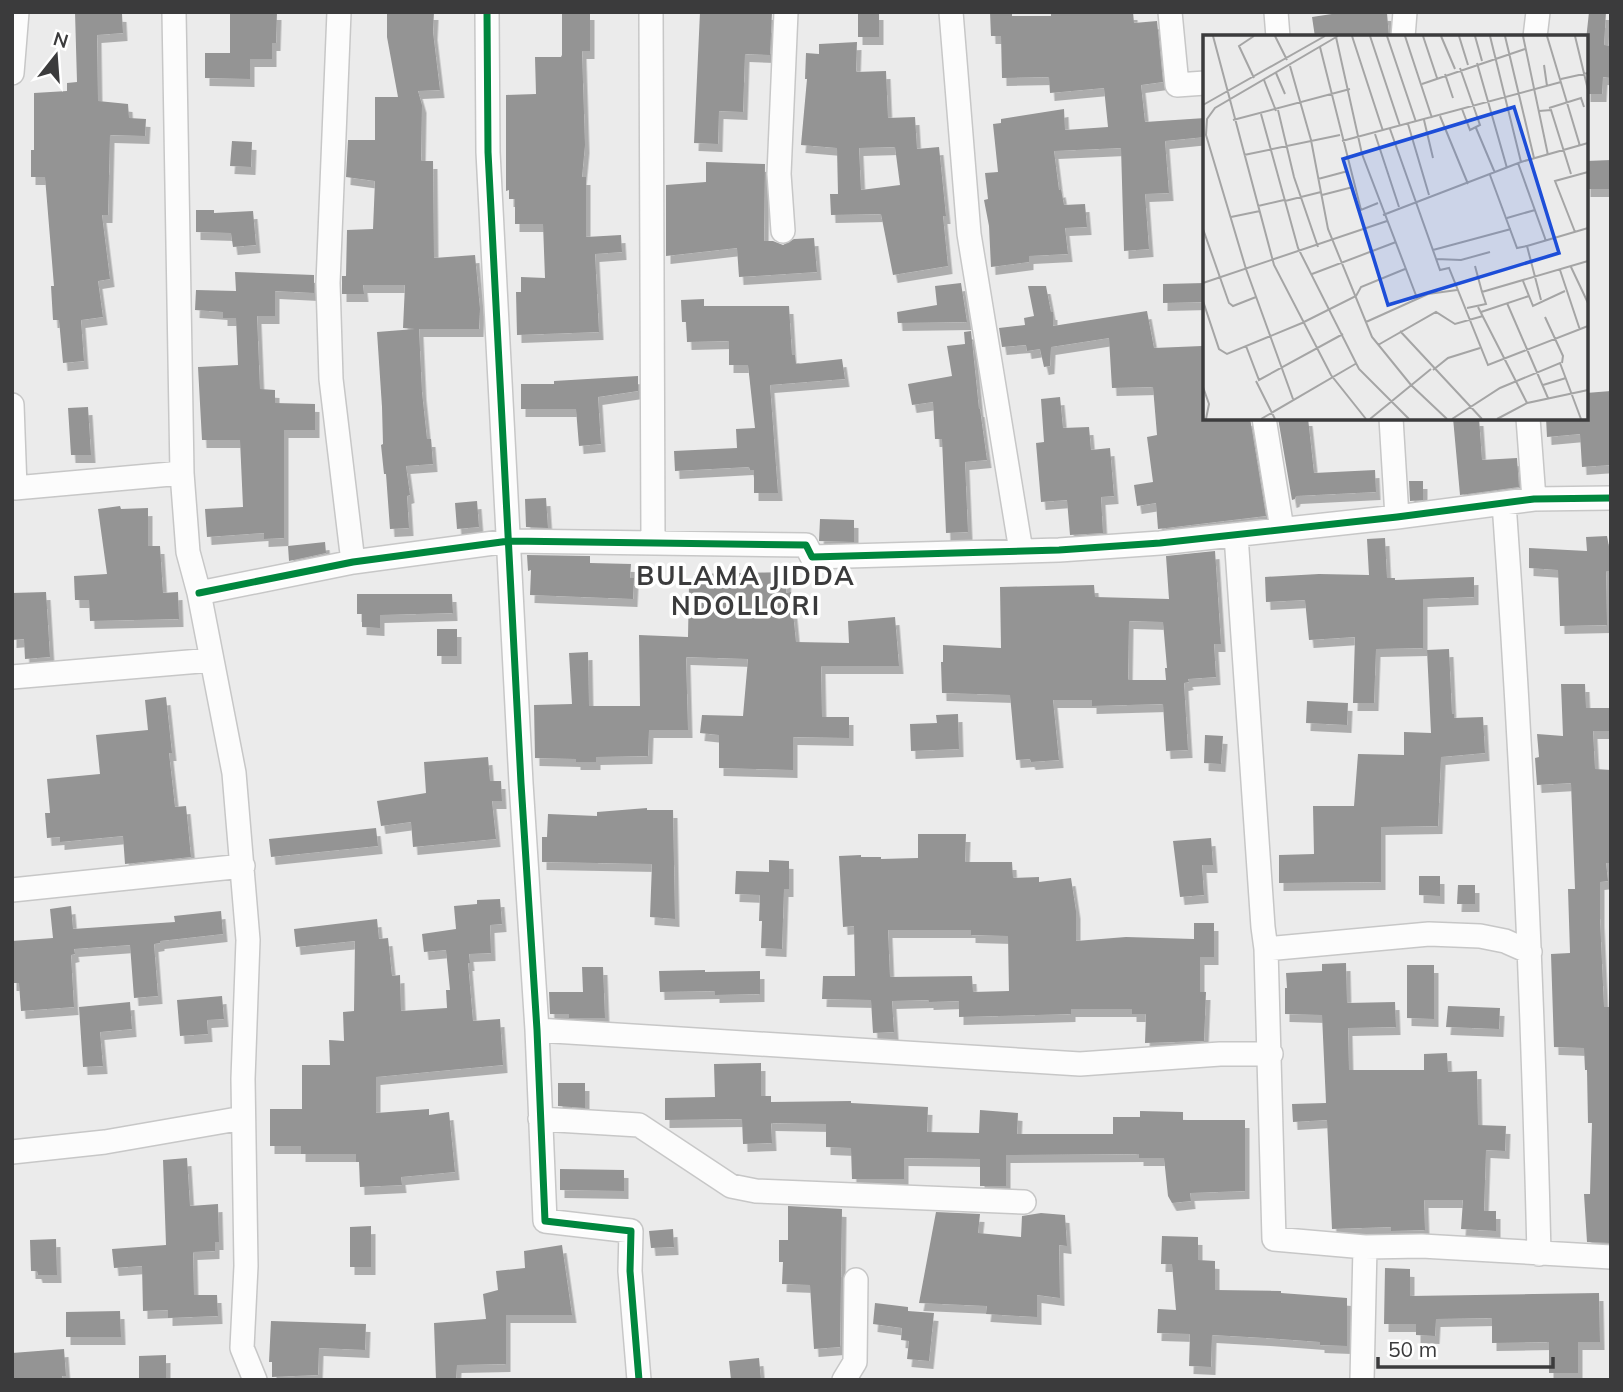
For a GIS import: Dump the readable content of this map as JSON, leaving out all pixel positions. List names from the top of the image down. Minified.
{"districts":["BULAMA JIDDA NDOLLORI"],"scale_bar":"50 m","north":"top"}
